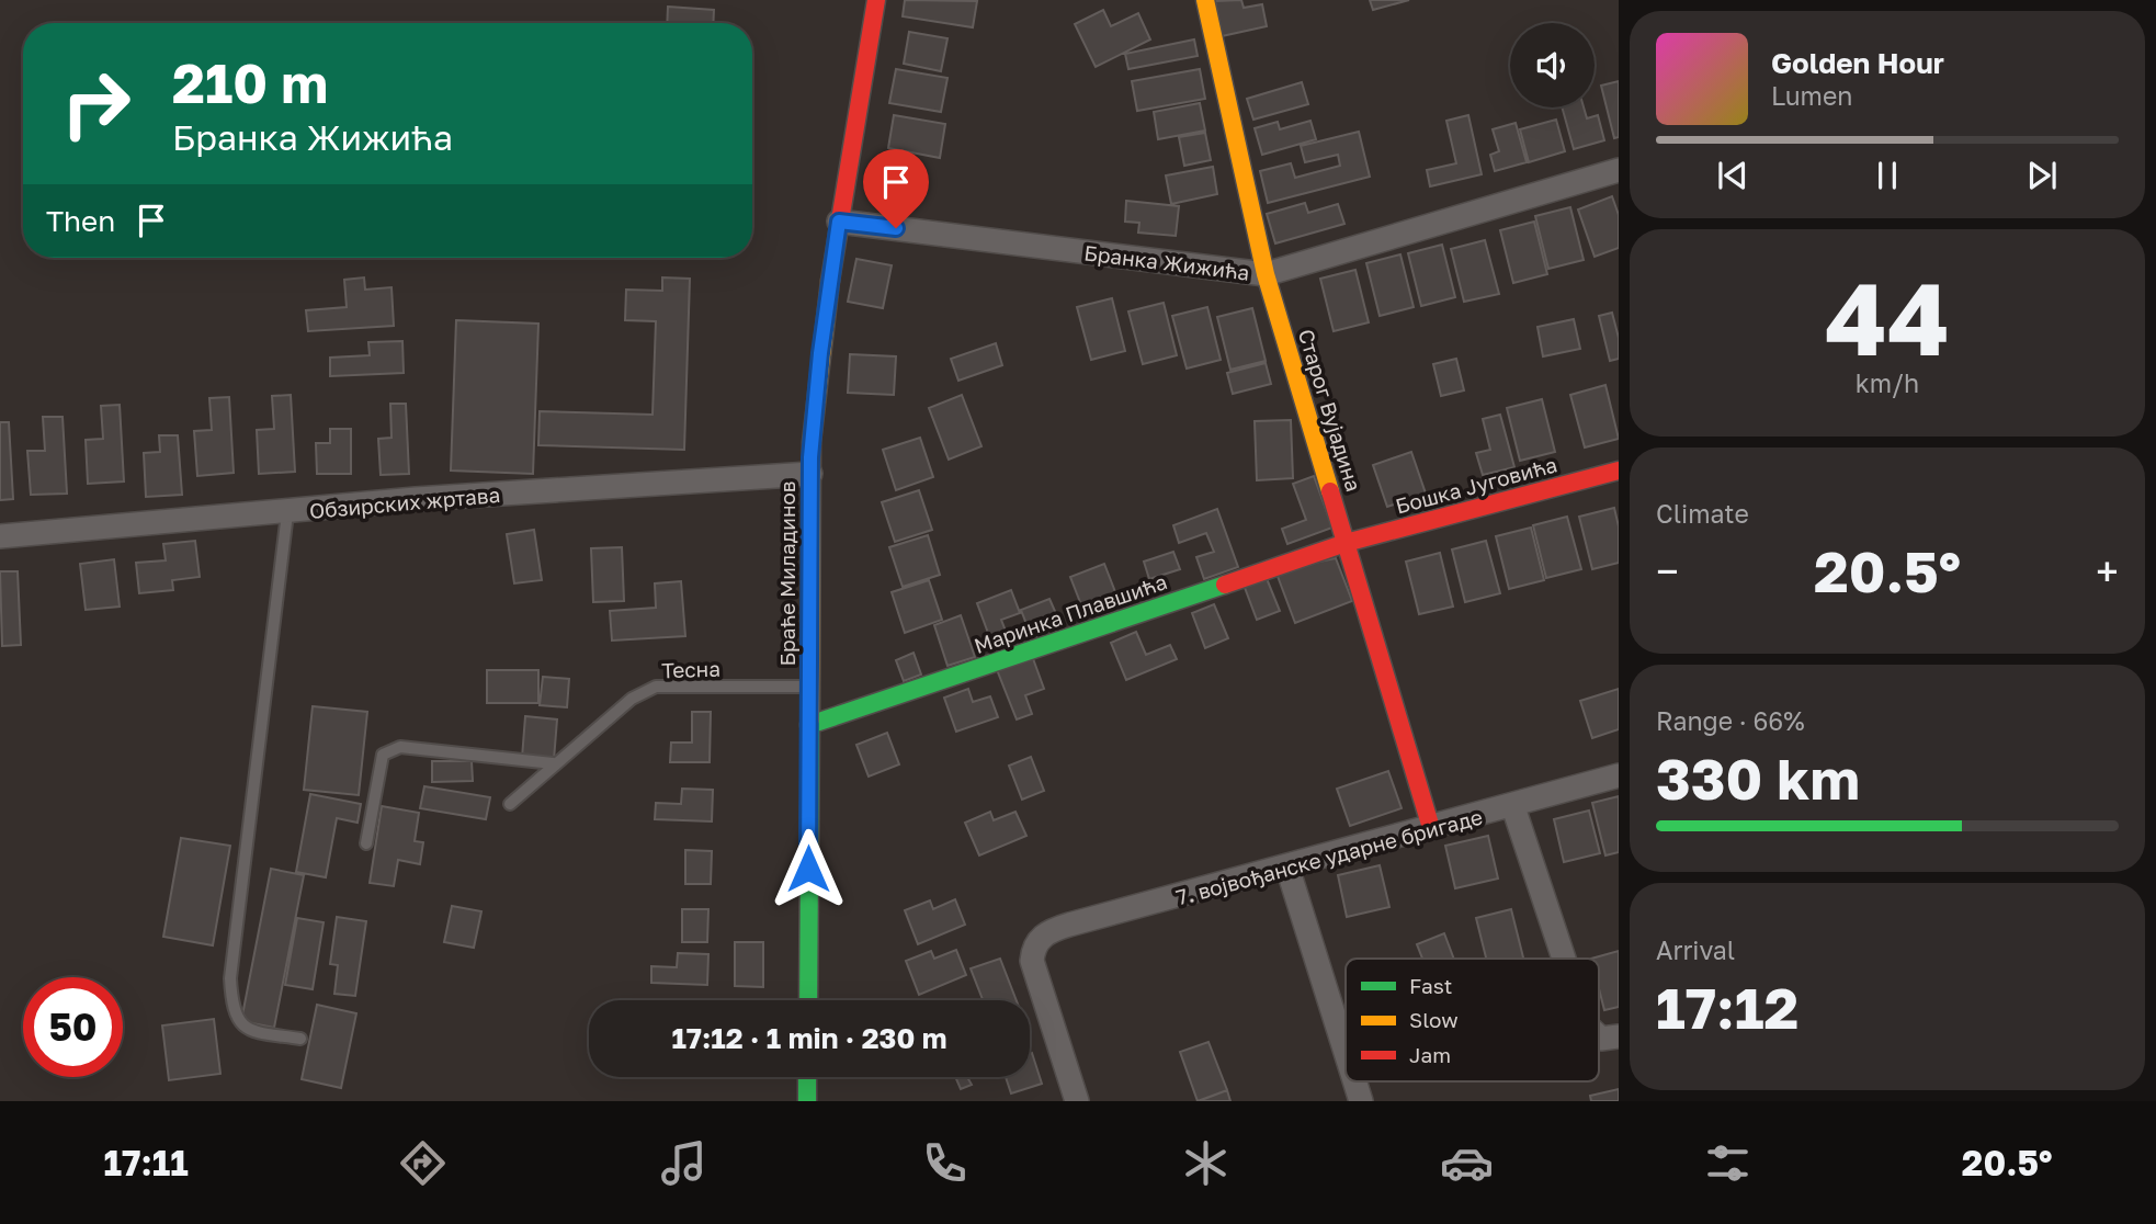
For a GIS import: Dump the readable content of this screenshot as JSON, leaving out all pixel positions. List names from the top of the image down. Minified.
{"streets":{"street":["Бранка Жижића","Старог Вујадина","Бошка Југовића","Обзирских жртава","Браће Миладинов","Маринка Плавшића","7. војвођанске ударне бригаде"],"lane":["Тесна"]},"crossings":[["Бранка Жижића","Старог Вујадина"],["Бранка Жижића","Браће Миладинов"],["Старог Вујадина","Бошка Југовића"],["Старог Вујадина","Маринка Плавшића"],["Старог Вујадина","7. војвођанске ударне бригаде"],["Бошка Југовића","Маринка Плавшића"],["Обзирских жртава","Браће Миладинов"],["Браће Миладинов","Маринка Плавшића"],["Браће Миладинов","Тесна"]],"legend":["Fast","Slow","Jam"],"page":{"turn":["210 m","Бранка Жижића"],"song":["Golden Hour","Lumen"],"then":"Then","tile":[["44","km/h"],"Climate",["Range · 66%","330 km"],["Arrival","17:12"]],"heat":["−","20.5°","+"],"limit":"50","trip":"17:12 · 1 min · 230 m","tabs":["17:11","20.5°"]}}
